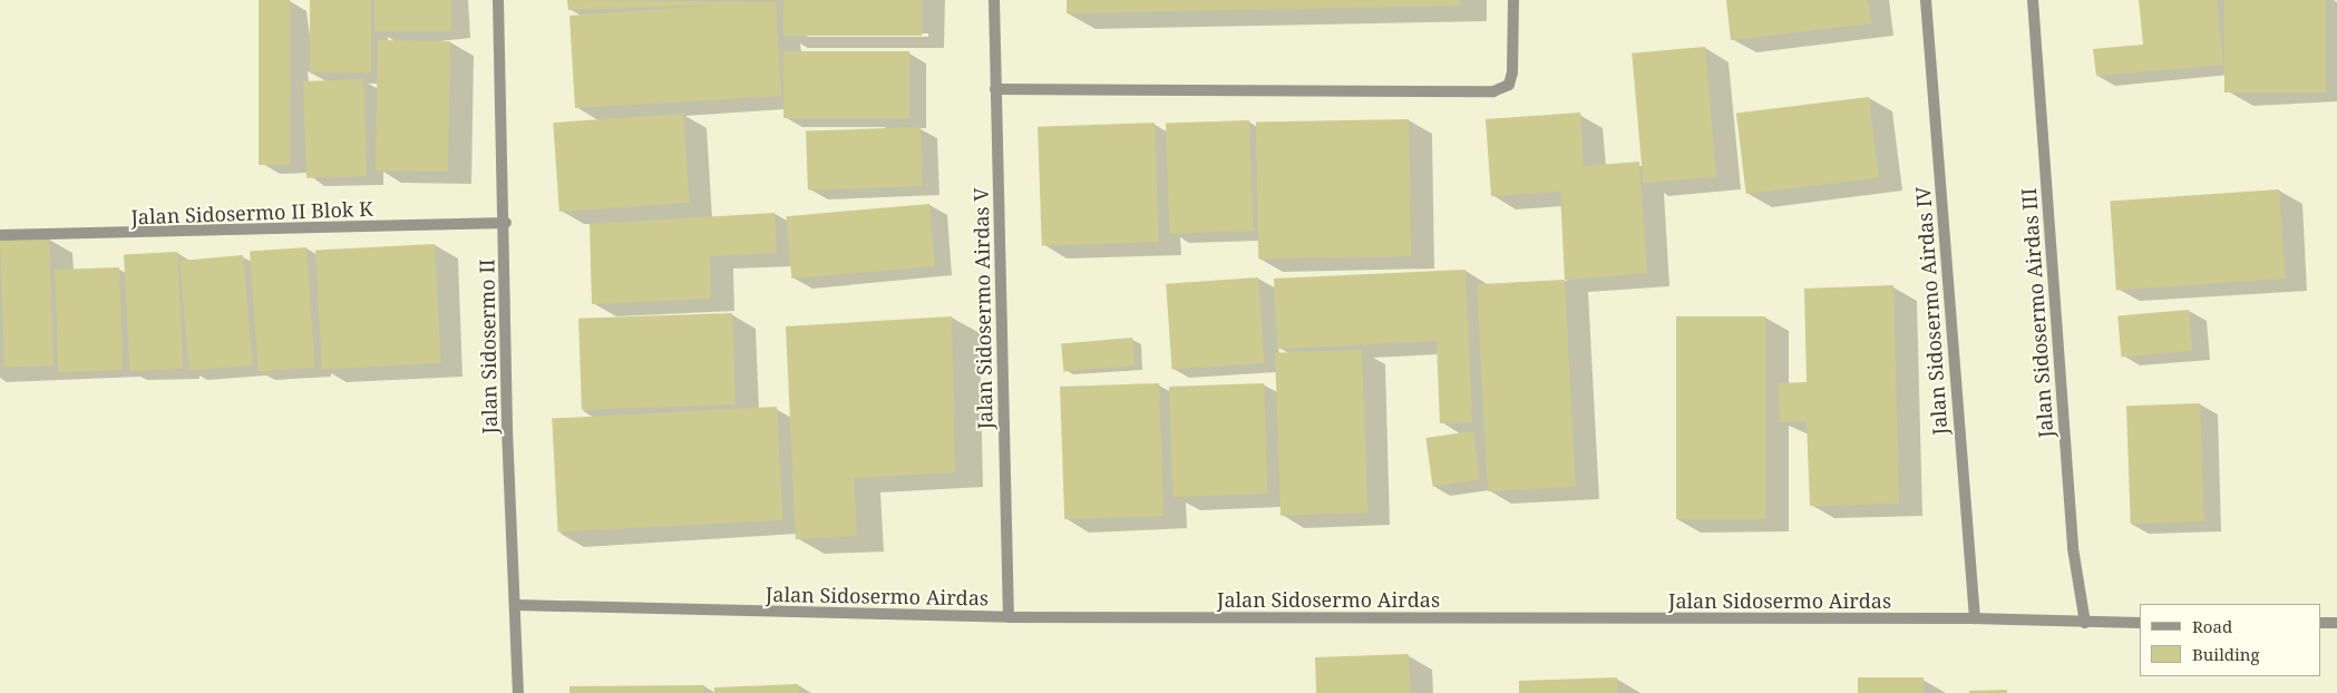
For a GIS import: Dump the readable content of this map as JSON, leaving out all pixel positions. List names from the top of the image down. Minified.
{"streets":{"street":["Jalan Sidosermo II Blok K","Jalan Sidosermo Airdas V","Jalan Sidosermo Airdas IV","Jalan Sidosermo Airdas III","Jalan Sidosermo II","Jalan Sidosermo Airdas"]},"crossings":[["Jalan Sidosermo II Blok K","Jalan Sidosermo II"],["Jalan Sidosermo Airdas V","Jalan Sidosermo Airdas"],["Jalan Sidosermo Airdas IV","Jalan Sidosermo Airdas"],["Jalan Sidosermo Airdas III","Jalan Sidosermo Airdas"],["Jalan Sidosermo II","Jalan Sidosermo Airdas"]],"legend":["Road","Building"]}
